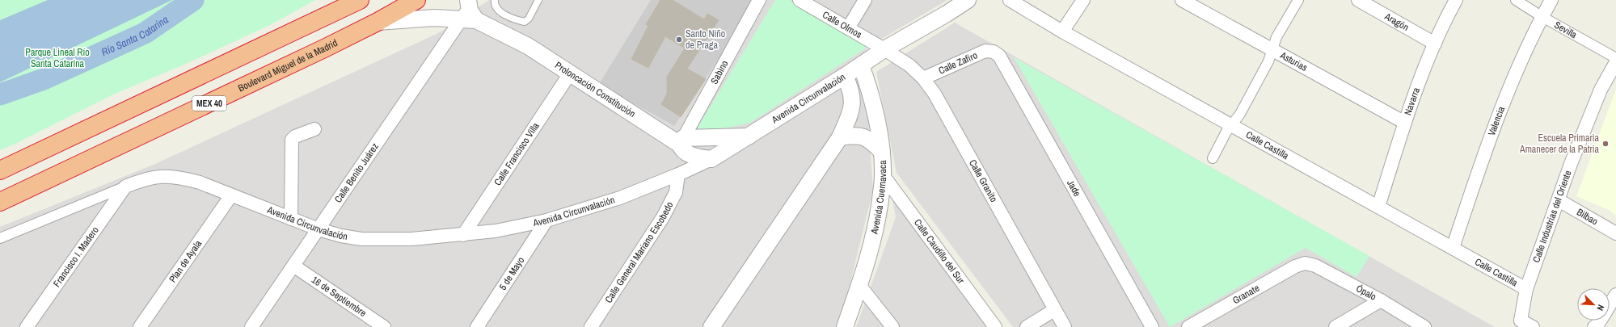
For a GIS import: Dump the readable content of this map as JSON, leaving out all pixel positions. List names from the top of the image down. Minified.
{"streets":{"highway":["Boulevard Miguel de la Madrid","MEX 40"],"street":["Aragón","Calle Olmos","Sevilla","Asturias","Calle Zafiro","Sabino","Proloncación Constitución","Avenida Circunvalación","Navarra","Valencia","Calle Castilla","Calle Francisco Villa","Calle Benito Juárez","Calle Granito","Jade","Avenida Cuernavaca","Calle Industrias del Oriente","Bilbao","Calle Caudillo del Sur","Calle General Mariano Escobedo","Francisco I. Madero","Plan de Ayala","5 de Mayo","Ópalo","Granate","16 de Septiembre"]},"crossings":[["Aragón","Navarra"],["Calle Olmos","Calle Granito"],["Sevilla","Valencia"],["Asturias","Navarra"],["Calle Zafiro","Calle Granito"],["Calle Zafiro","Jade"],["Boulevard Miguel de la Madrid","Proloncación Constitución"],["Sabino","Proloncación Constitución"],["Proloncación Constitución","Avenida Circunvalación"],["Proloncación Constitución","Calle Francisco Villa"],["Proloncación Constitución","Calle Benito Juárez"],["Avenida Circunvalación","Calle Francisco Villa"],["Avenida Circunvalación","Calle Benito Juárez"],["Avenida Circunvalación","Calle General Mariano Escobedo"],["Avenida Circunvalación","Francisco I. Madero"],["Avenida Circunvalación","Plan de Ayala"],["Avenida Circunvalación","5 de Mayo"],["Navarra","Calle Castilla"],["Valencia","Calle Castilla"],["Calle Castilla","Calle Industrias del Oriente"],["Calle Benito Juárez","16 de Septiembre"],["Avenida Cuernavaca","Calle Caudillo del Sur"],["Calle Industrias del Oriente","Bilbao"],["Ópalo","Granate"]],"water":["Río Santa Catarina"],"parks":["Parque Lineal Río Santa Catarina"],"places":["Santo Niño de Praga","Escuela Primaria Amanecer de la Patria"],"north":"bottom right"}
